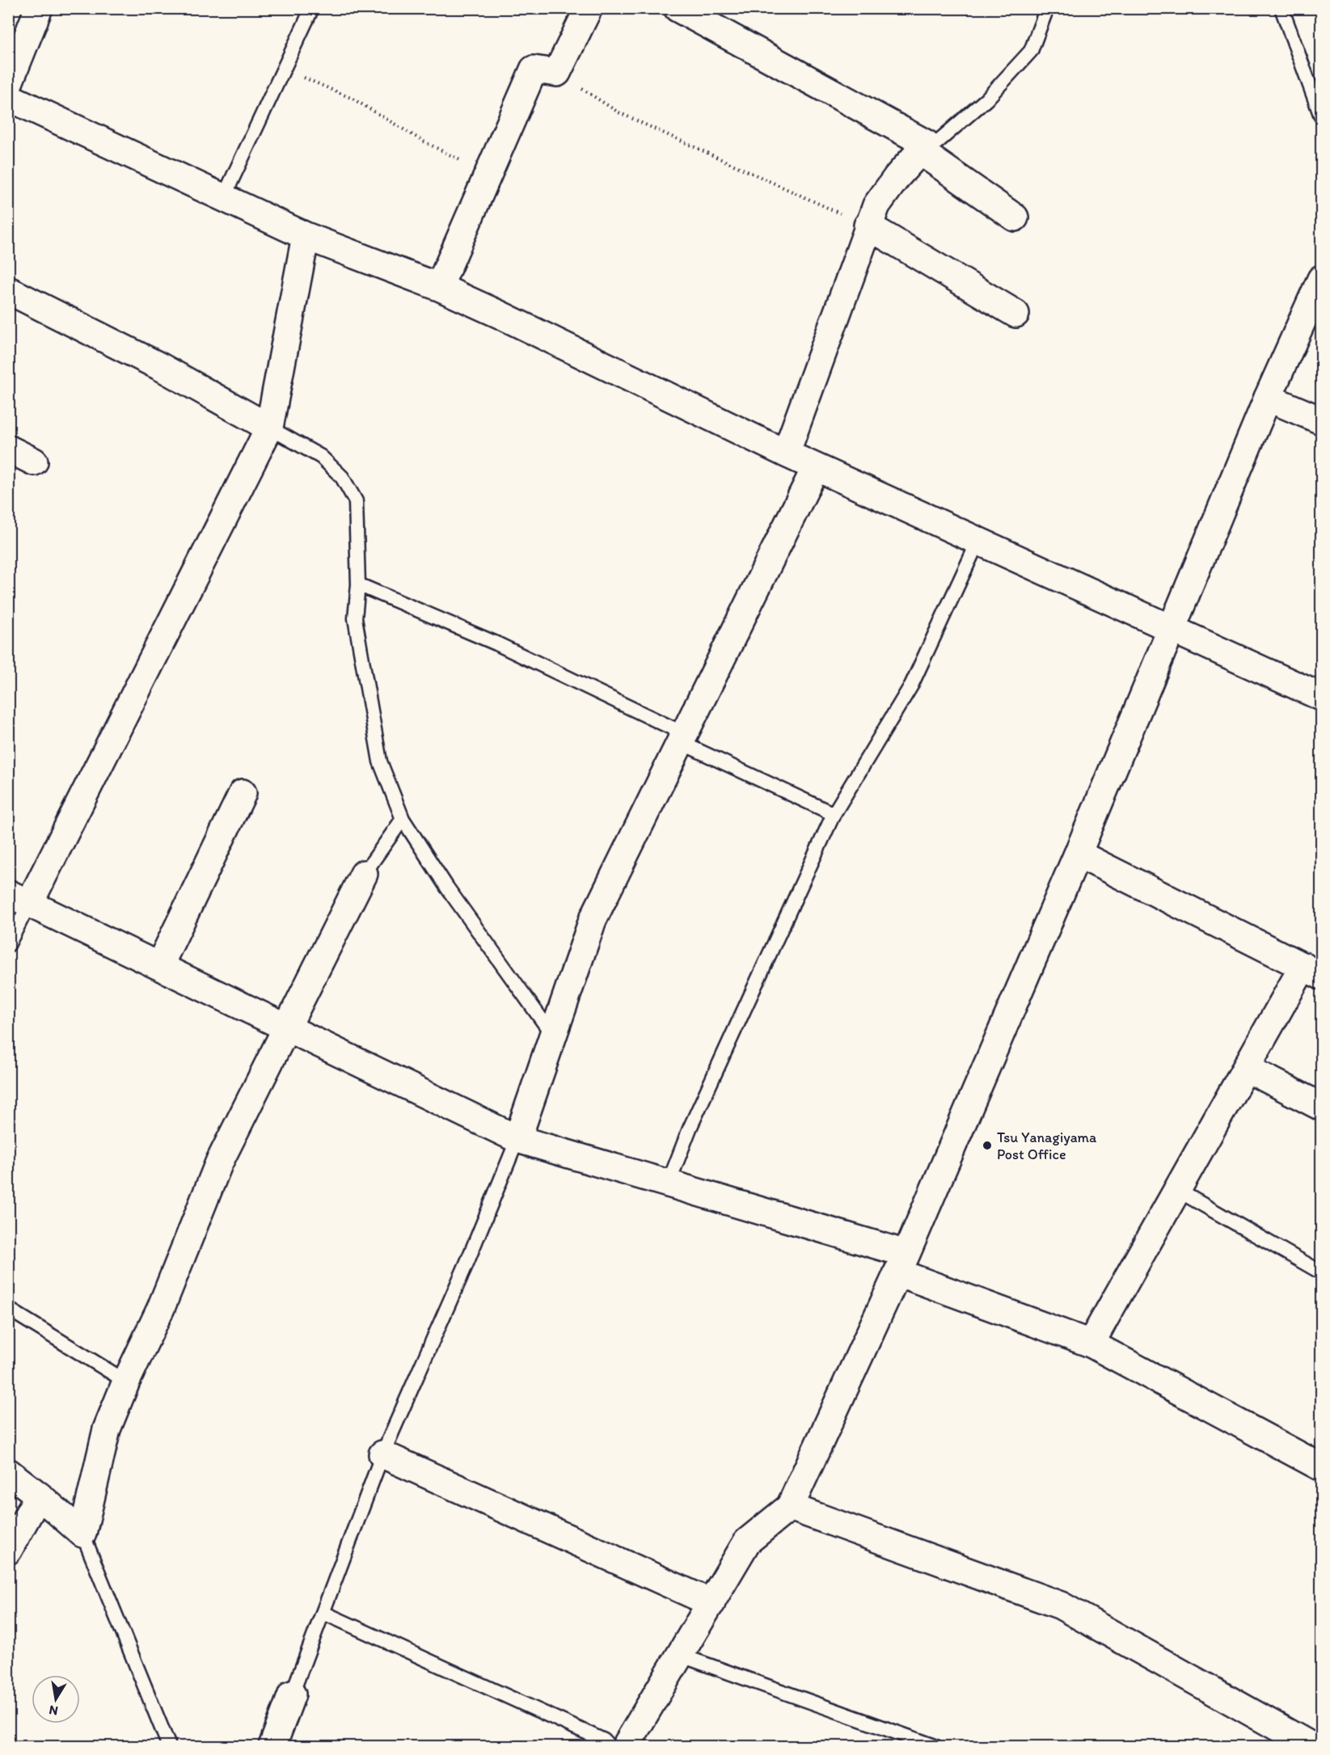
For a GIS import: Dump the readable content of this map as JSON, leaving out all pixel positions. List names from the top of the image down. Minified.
{"places":["Tsu Yanagiyama Post Office"],"north":"bottom"}
